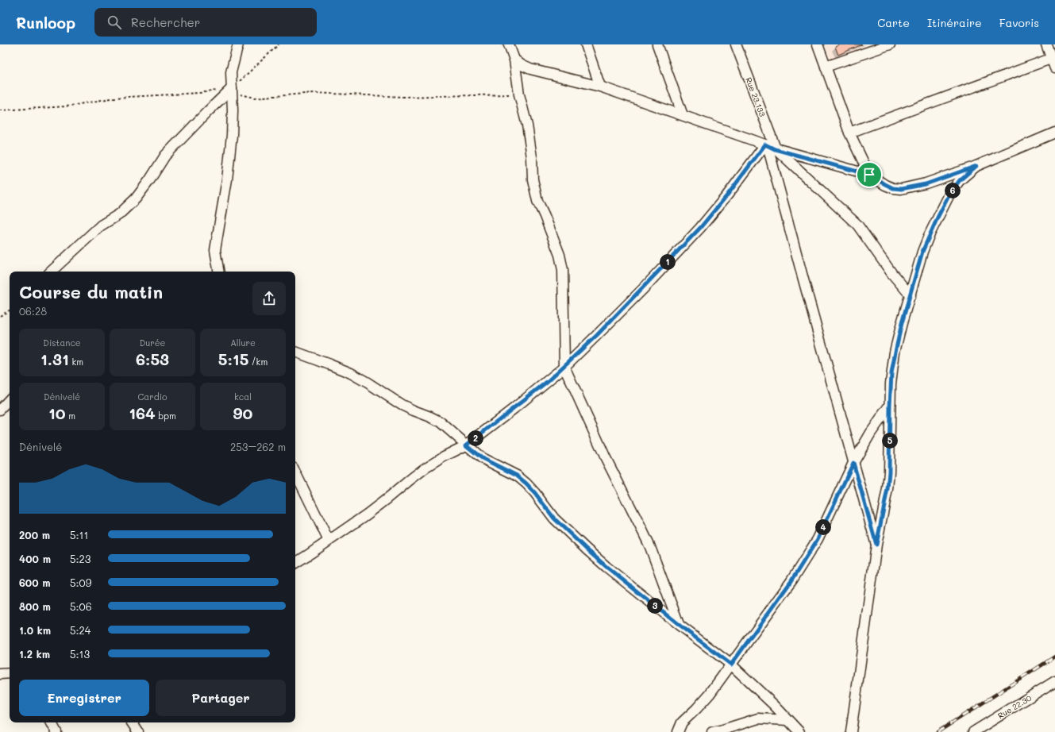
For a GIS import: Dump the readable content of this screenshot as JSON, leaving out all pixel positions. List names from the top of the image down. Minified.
{"streets":{"street":["Rue 23.133","Rue 22.30"]},"page":{"header":"Runloop","search":"Rechercher","nav":["Carte","Itinéraire","Favoris"],"pins":["6","1","2","5","4","3"],"heading":["Course du matin","06:28"],"stats":[["Distance","1.31 km"],["Durée","6:53"],["Allure","5:15 /km"],["Dénivelé","10 m"],["Cardio","164 bpm"],["kcal","90"]],"chart":["Dénivelé","253–262 m"],"list":[{"name":"200 m","note":"5:11"},{"name":"400 m","note":"5:23"},{"name":"600 m","note":"5:09"},{"name":"800 m","note":"5:06"},{"name":"1.0 km","note":"5:24"},{"name":"1.2 km","note":"5:13"}],"buttons":["Enregistrer","Partager"]}}
